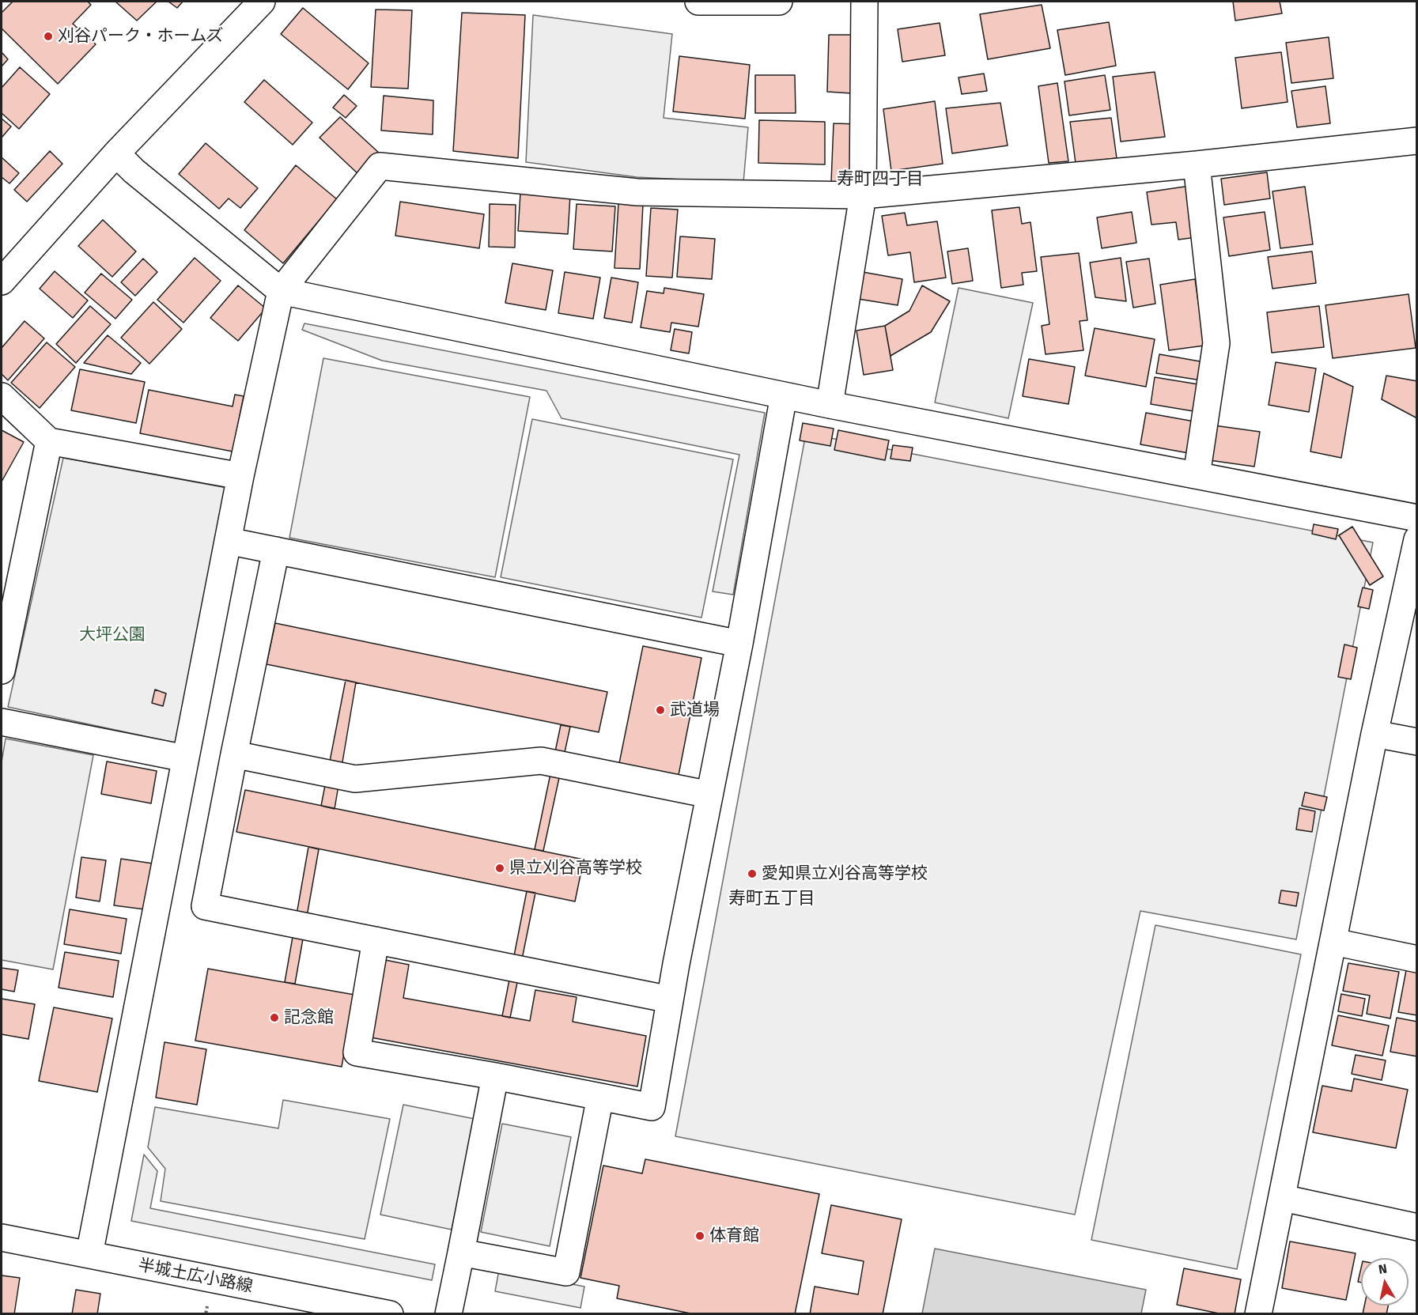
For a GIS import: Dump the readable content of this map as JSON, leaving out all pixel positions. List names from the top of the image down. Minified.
{"streets":{"street":["半城土広小路線"]},"districts":["寿町四丁目","寿町五丁目"],"parks":["大坪公園"],"places":["刈谷パーク・ホームズ","武道場","県立刈谷高等学校","愛知県立刈谷高等学校","記念館","体育館"],"north":"top"}
